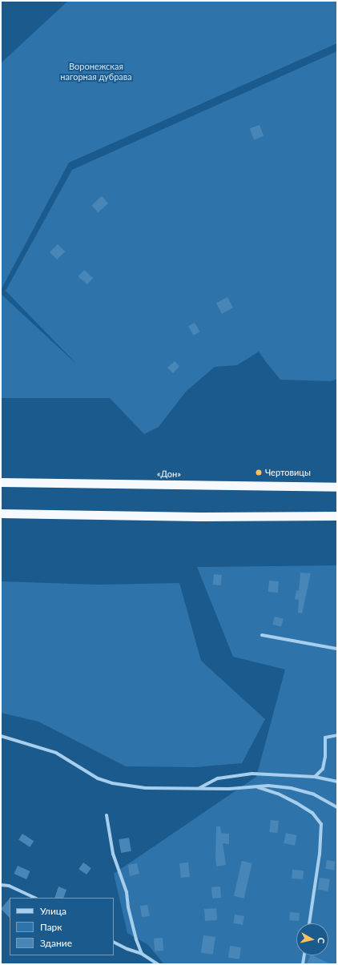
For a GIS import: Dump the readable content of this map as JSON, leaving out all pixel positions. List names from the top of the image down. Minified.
{"streets":{"highway":["«Дон»"]},"parks":["Воронежская нагорная дубрава"],"places":["Чертовицы"],"legend":["Улица","Парк","Здание"],"north":"right"}
